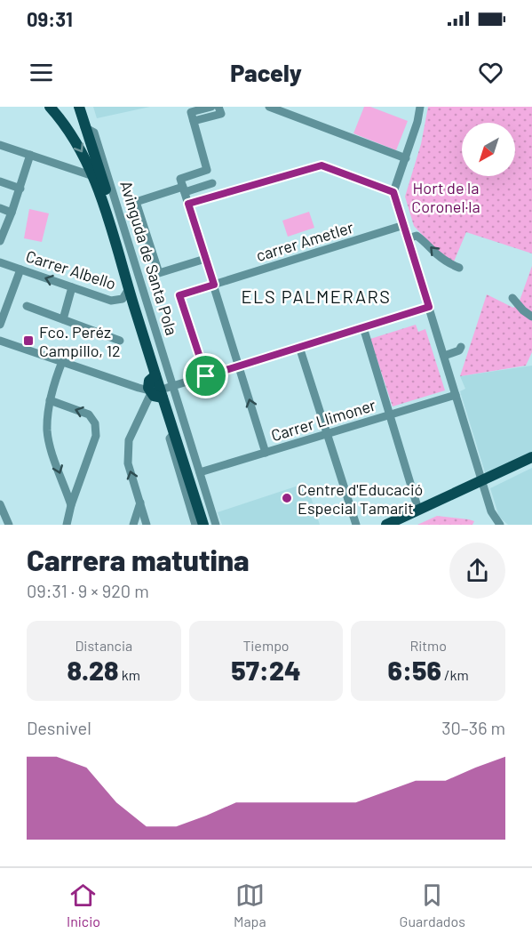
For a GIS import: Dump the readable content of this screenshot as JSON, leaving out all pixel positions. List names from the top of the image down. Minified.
{"streets":{"main road":["Avinguda de Santa Pola"],"street":["carrer Ametler","Carrer Albello","Carrer Llimoner"]},"crossings":[["Avinguda de Santa Pola","Carrer Albello"],["Avinguda de Santa Pola","Carrer Llimoner"]],"districts":["ELS PALMERARS"],"parks":["Hort de la Coronel·la"],"places":{"transit":["Fco. Peréz Campillo, 12"],"other":["Centre d'Educació Especial Tamarit"]},"north":"bottom left","page":{"status":"09:31","header":"Pacely","heading":["Carrera matutina","09:31 · 9 × 920 m"],"stats":[["Distancia","8.28 km"],["Tiempo","57:24"],["Ritmo","6:56 /km"]],"chart":["Desnivel","30–36 m"],"tabs":["Inicio","Mapa","Guardados"]}}
